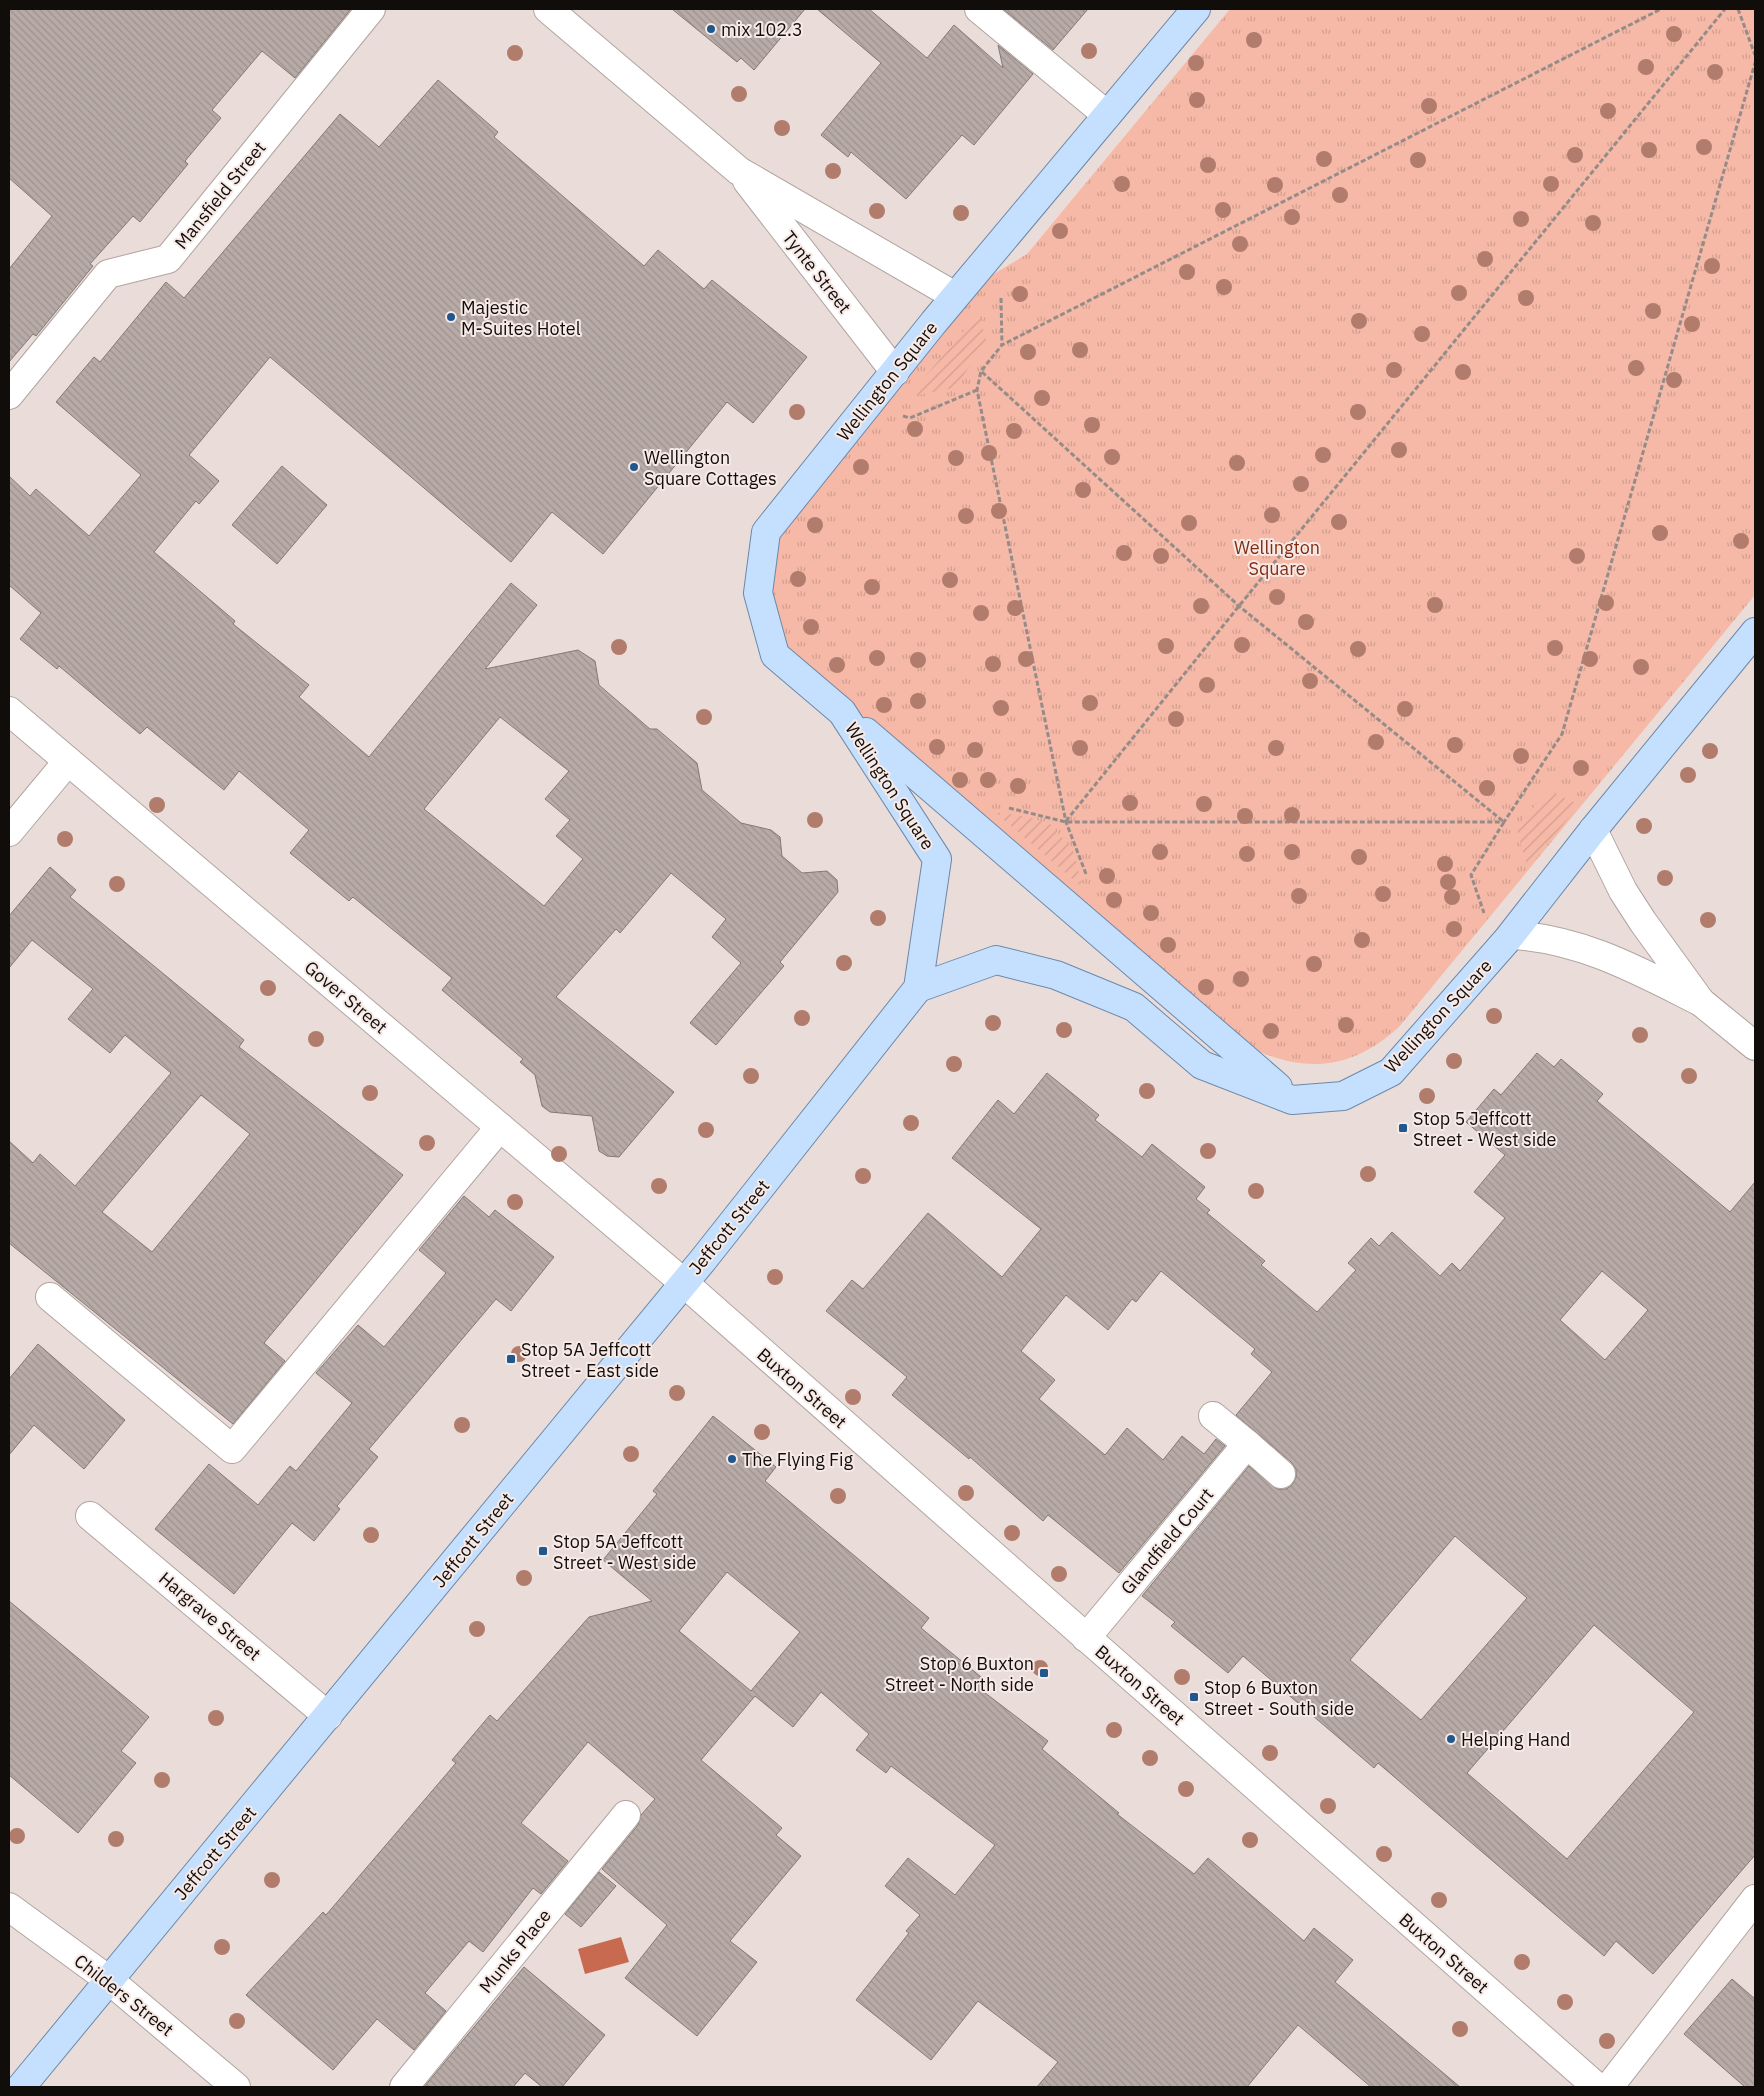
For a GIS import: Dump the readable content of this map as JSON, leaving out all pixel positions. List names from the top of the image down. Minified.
{"streets":{"main road":["Wellington Square","Jeffcott Street"],"street":["Mansfield Street","Tynte Street","Gover Street","Buxton Street","Glandfield Court","Hargrave Street","Munks Place","Childers Street"]},"crossings":[["Tynte Street","Wellington Square"],["Wellington Square","Jeffcott Street"],["Gover Street","Jeffcott Street"],["Gover Street","Buxton Street"],["Jeffcott Street","Buxton Street"],["Jeffcott Street","Hargrave Street"],["Jeffcott Street","Childers Street"],["Buxton Street","Glandfield Court"]],"parks":["Wellington Square"],"places":{"other":["mix 102.3","Majestic M-Suites Hotel","Wellington Square Cottages","The Flying Fig","Helping Hand"],"transit":["Stop 5 Jeffcott Street - West side","Stop 5A Jeffcott Street - East side","Stop 5A Jeffcott Street - West side","Stop 6 Buxton Street - North side","Stop 6 Buxton Street - South side"]}}
